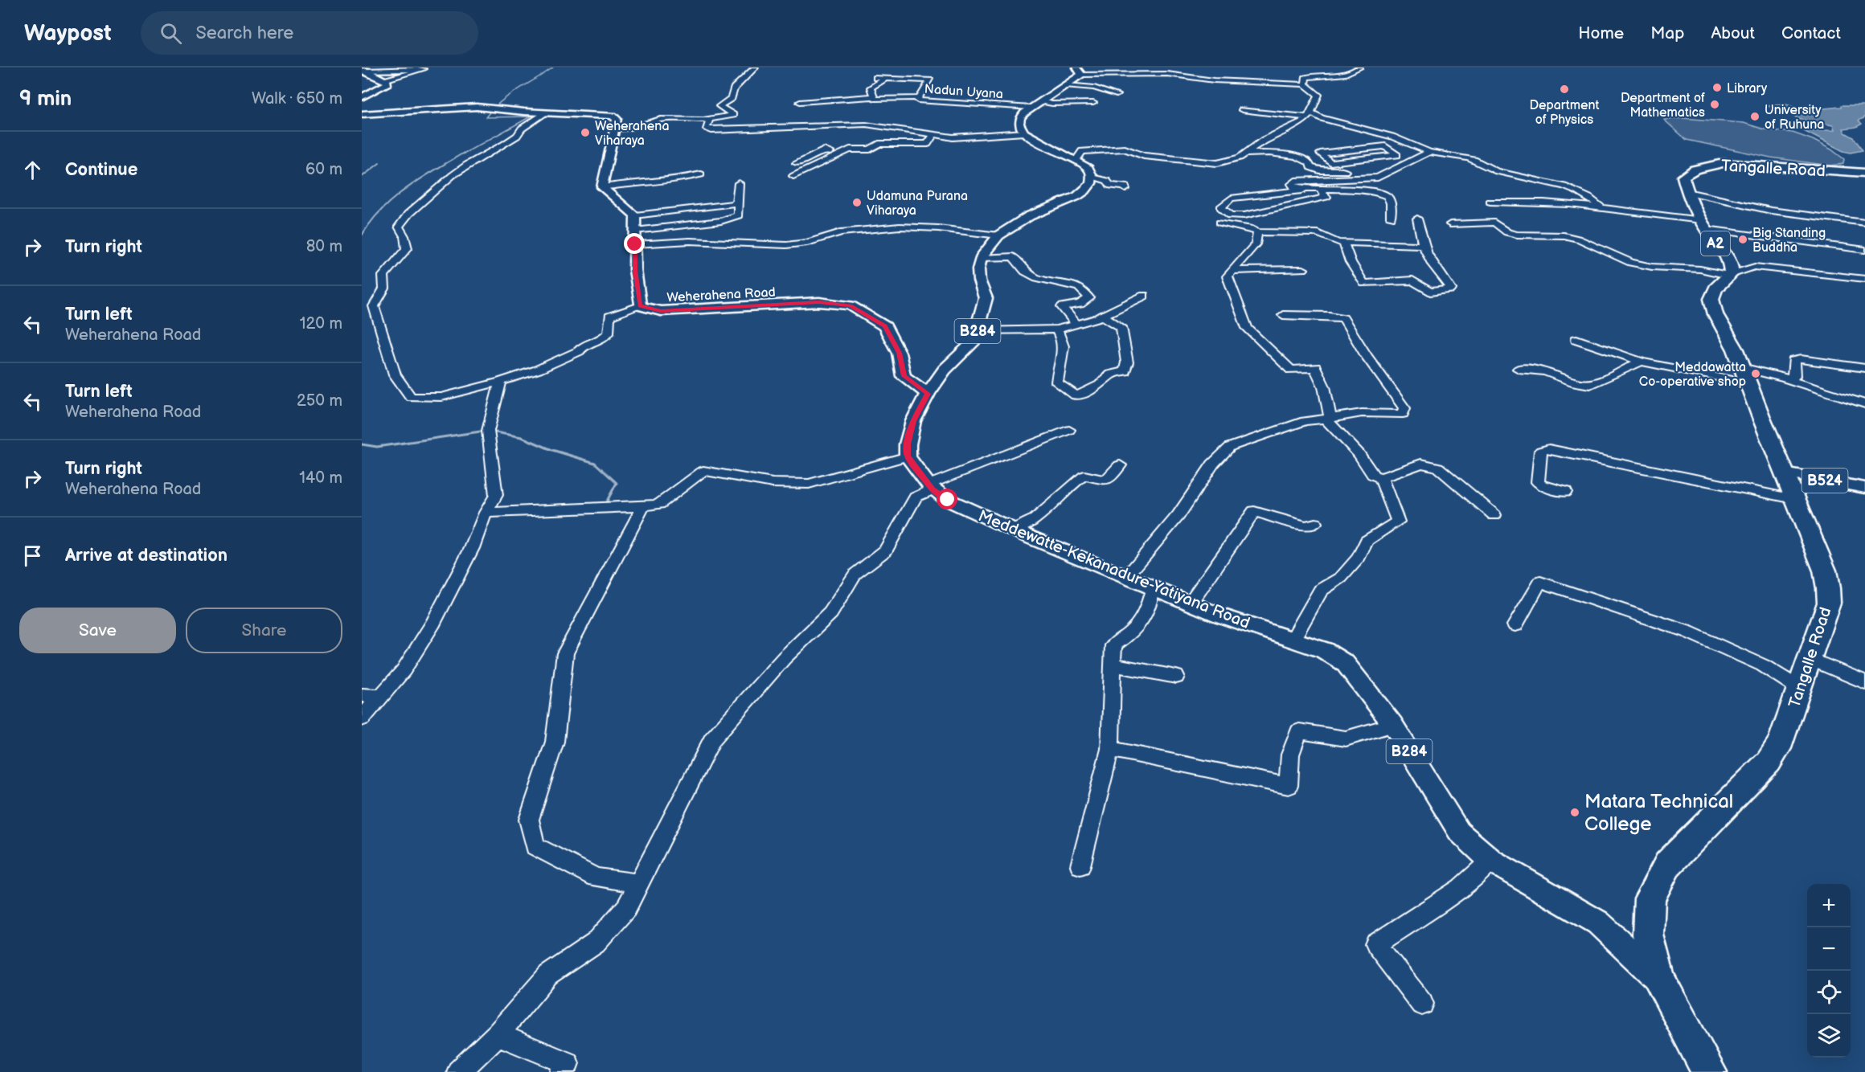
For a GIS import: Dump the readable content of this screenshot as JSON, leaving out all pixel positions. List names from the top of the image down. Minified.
{"streets":{"highway":["Tangalle Road","A2"],"main road":["Weherahena Road","B284","B524","Meddewatte-Kekanadure-Yatiyana Road"],"street":["Nadun Uyana"]},"crossings":[["Tangalle Road","A2"],["Tangalle Road","B524"],["Tangalle Road","Meddewatte-Kekanadure-Yatiyana Road"],["Weherahena Road","B284"],["B284","Meddewatte-Kekanadure-Yatiyana Road"]],"places":["Library","Department of Physics","Department of Mathematics","University of Ruhuna","Weherahena Viharaya","Udamuna Purana Viharaya","Big Standing Buddha","Meddawatta Co-operative shop","Matara Technical College"],"page":{"header":"Waypost","search":"Search here","nav":["Home","Map","About","Contact"],"heading":["9 min","Walk · 650 m"],"list":[["Continue","60 m"],["Turn right","80 m"],["Turn left","Weherahena Road","120 m"],["Turn left","Weherahena Road","250 m"],["Turn right","Weherahena Road","140 m"],"Arrive at destination"],"buttons":["Save","Share"],"map_buttons":["+","−"]}}
